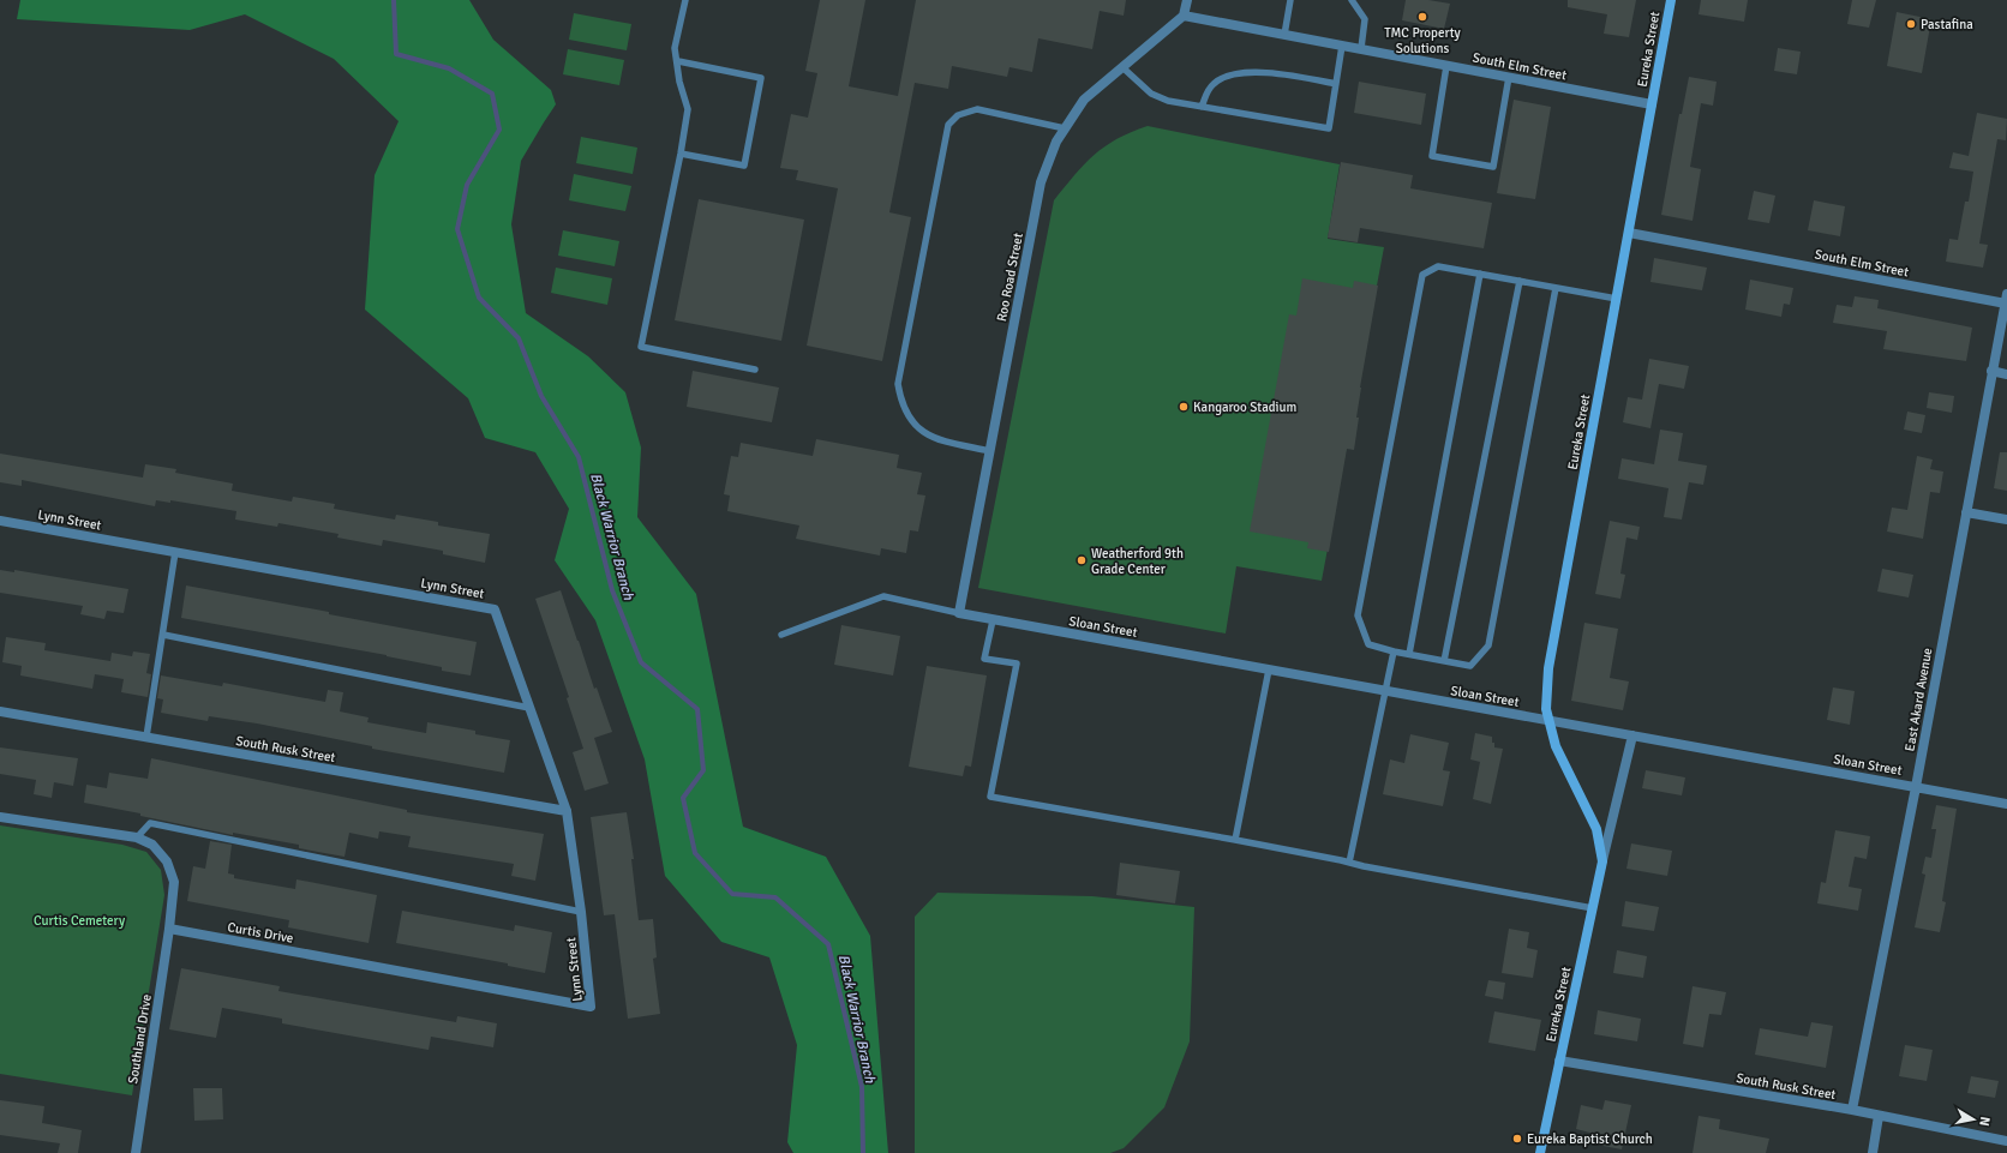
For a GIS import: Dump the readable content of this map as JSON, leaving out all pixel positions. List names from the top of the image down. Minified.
{"streets":{"street":["Eureka Street","South Elm Street","Roo Road Street","Lynn Street","Sloan Street","East Akard Avenue","South Rusk Street","Curtis Drive","Southland Drive"]},"crossings":[["Eureka Street","South Elm Street"],["Eureka Street","Sloan Street"],["Eureka Street","South Rusk Street"],["South Elm Street","Roo Road Street"],["South Elm Street","East Akard Avenue"],["Roo Road Street","Sloan Street"],["Lynn Street","South Rusk Street"],["Lynn Street","Curtis Drive"],["Sloan Street","East Akard Avenue"],["East Akard Avenue","South Rusk Street"],["Curtis Drive","Southland Drive"]],"water":["Black Warrior Branch"],"parks":["Curtis Cemetery"],"places":["TMC Property Solutions","Pastafina","Kangaroo Stadium","Weatherford 9th Grade Center","Eureka Baptist Church"],"north":"right"}
